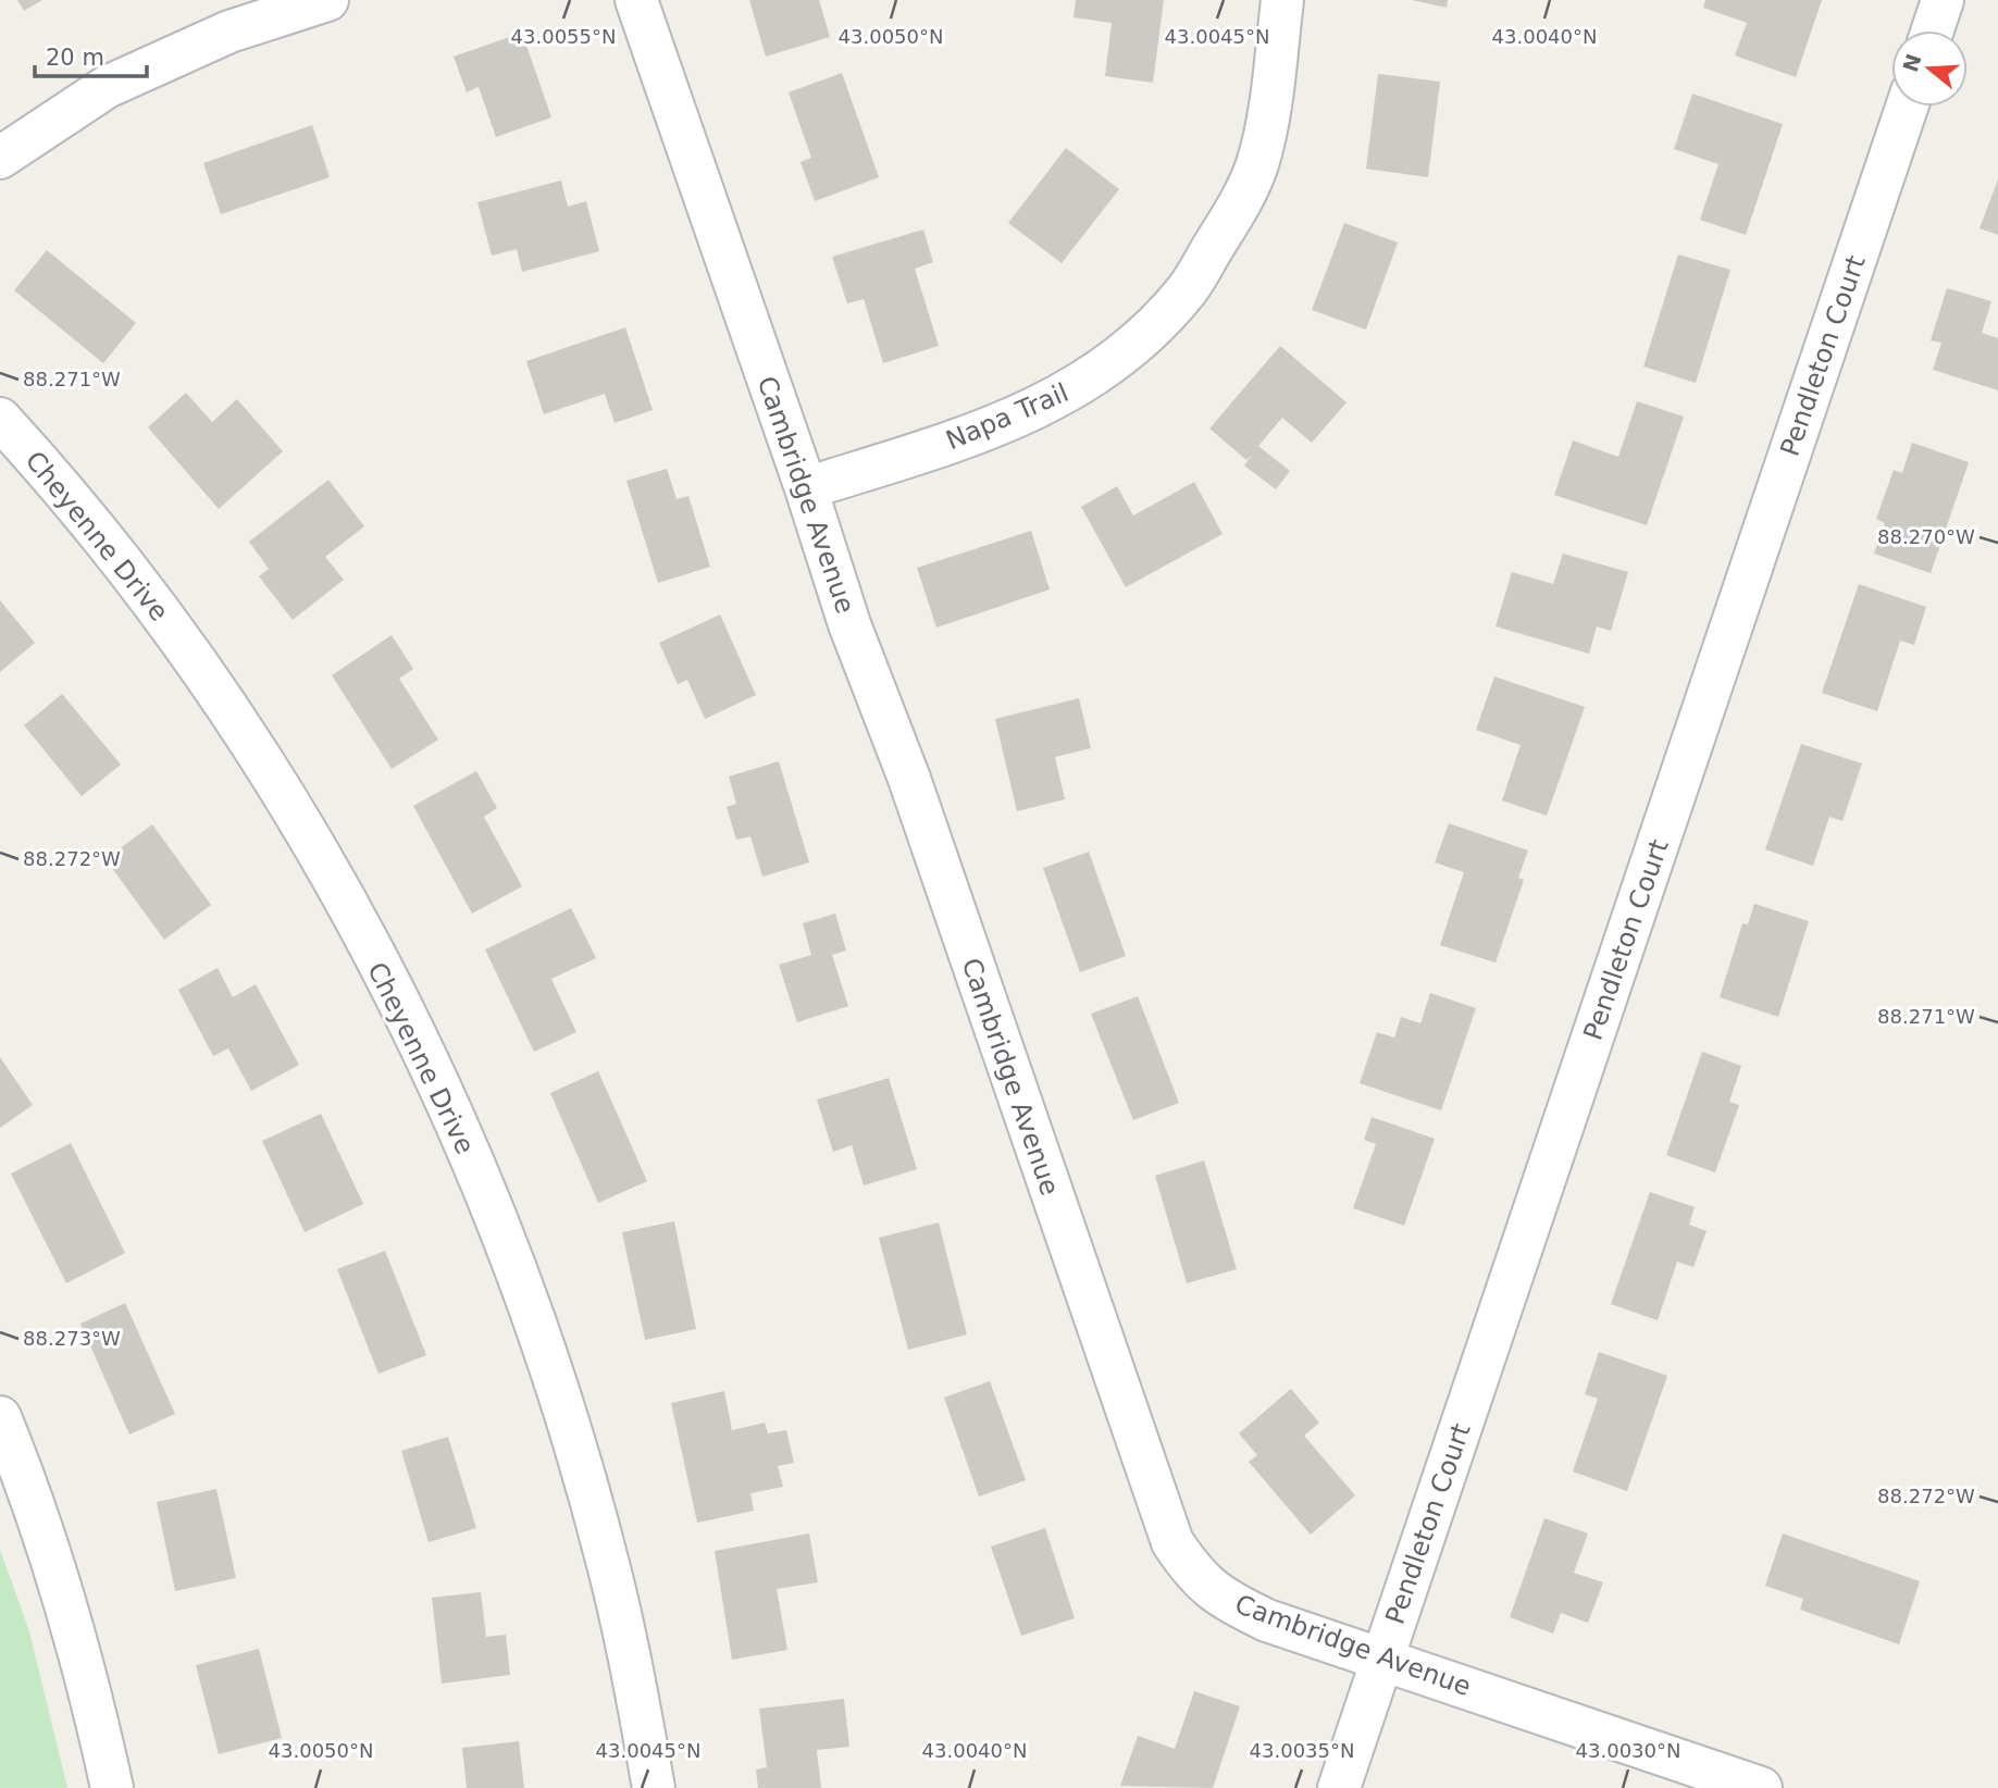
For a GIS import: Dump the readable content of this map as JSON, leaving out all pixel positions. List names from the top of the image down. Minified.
{"streets":{"street":["Pendleton Court","Napa Trail","Cambridge Avenue","Cheyenne Drive"]},"crossings":[["Pendleton Court","Cambridge Avenue"],["Napa Trail","Cambridge Avenue"]],"scale_bar":"20 m","north":"left","coordinates":["43.0055°N","43.0050°N","43.0045°N","43.0040°N","88.271°W","88.270°W","88.272°W","88.273°W","43.0035°N","43.0030°N"]}
